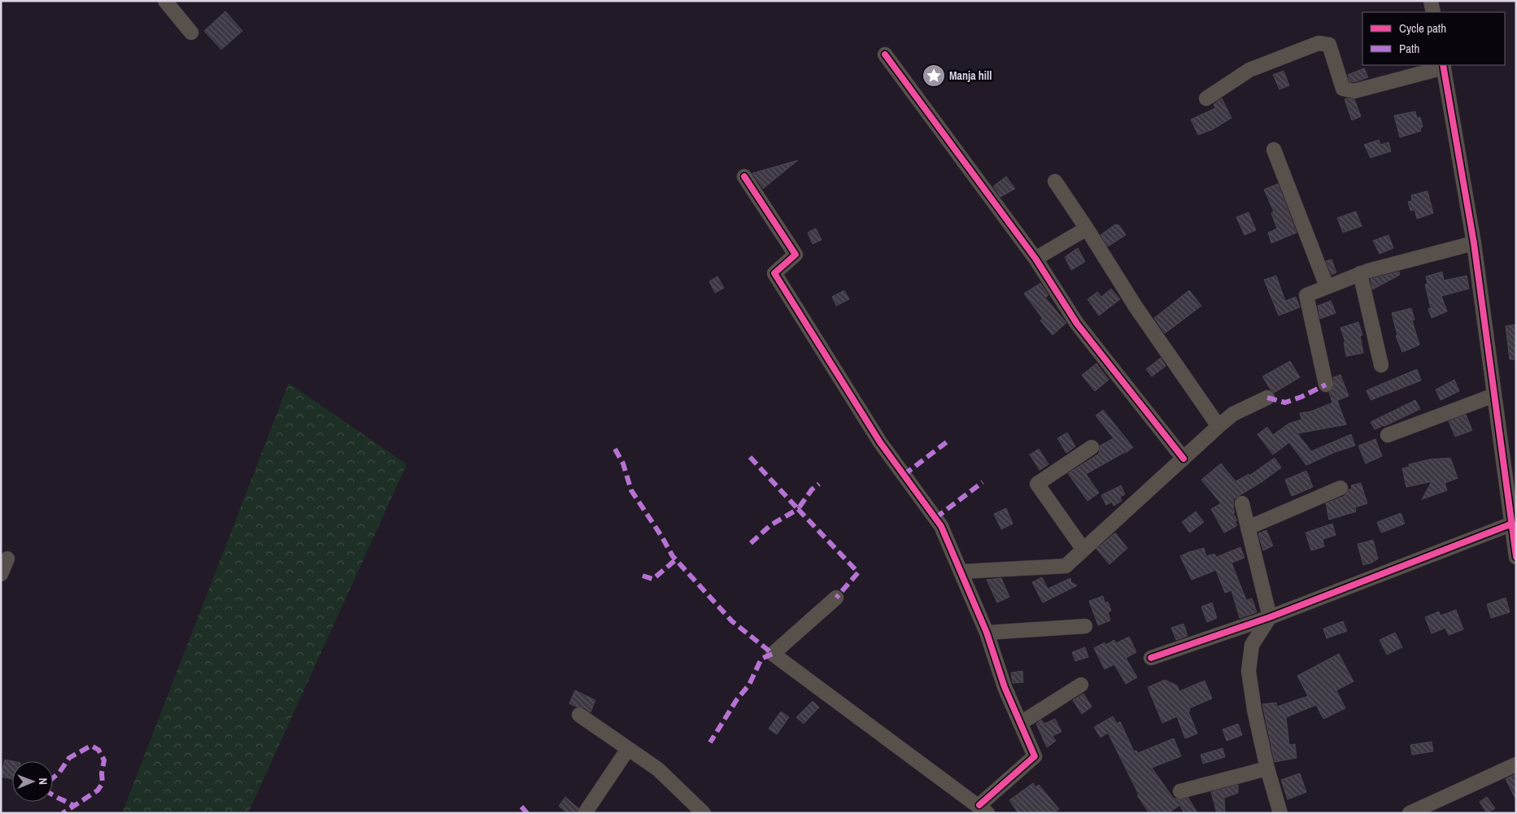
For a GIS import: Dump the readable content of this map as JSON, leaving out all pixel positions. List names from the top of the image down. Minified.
{"places":{"place":["Manja hill"]},"legend":["Cycle path","Path"],"north":"right"}
